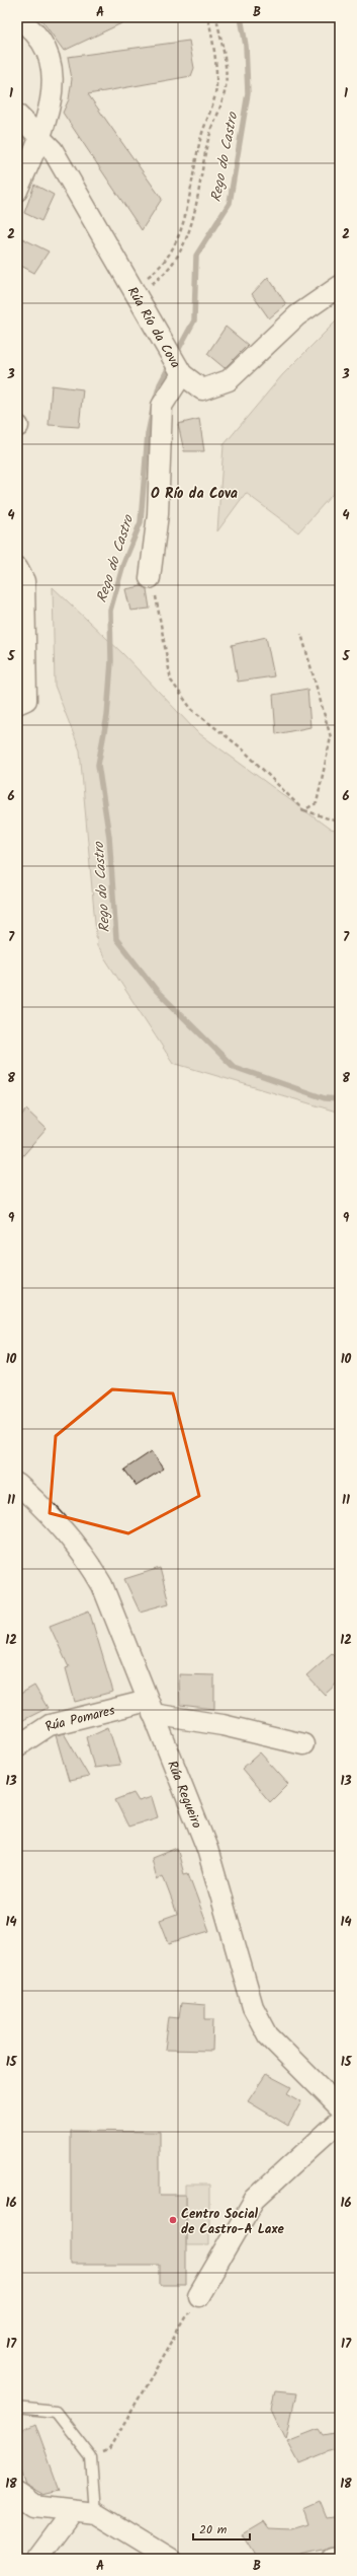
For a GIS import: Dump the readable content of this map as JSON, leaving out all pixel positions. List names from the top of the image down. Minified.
{"streets":{"street":["Rúa Río da Cova","Rúa Pomares","Rúa Regueiro"]},"crossings":[["Rúa Pomares","Rúa Regueiro"]],"districts":["O Río da Cova"],"water":["Rego do Castro"],"places":["Centro Social de Castro-A Laxe"],"scale_bar":"20 m","grid":{"columns":["A","B"],"rows":["1","2","3","4","5","6","7","8","9","10","11","12","13","14","15","16","17","18"]}}
